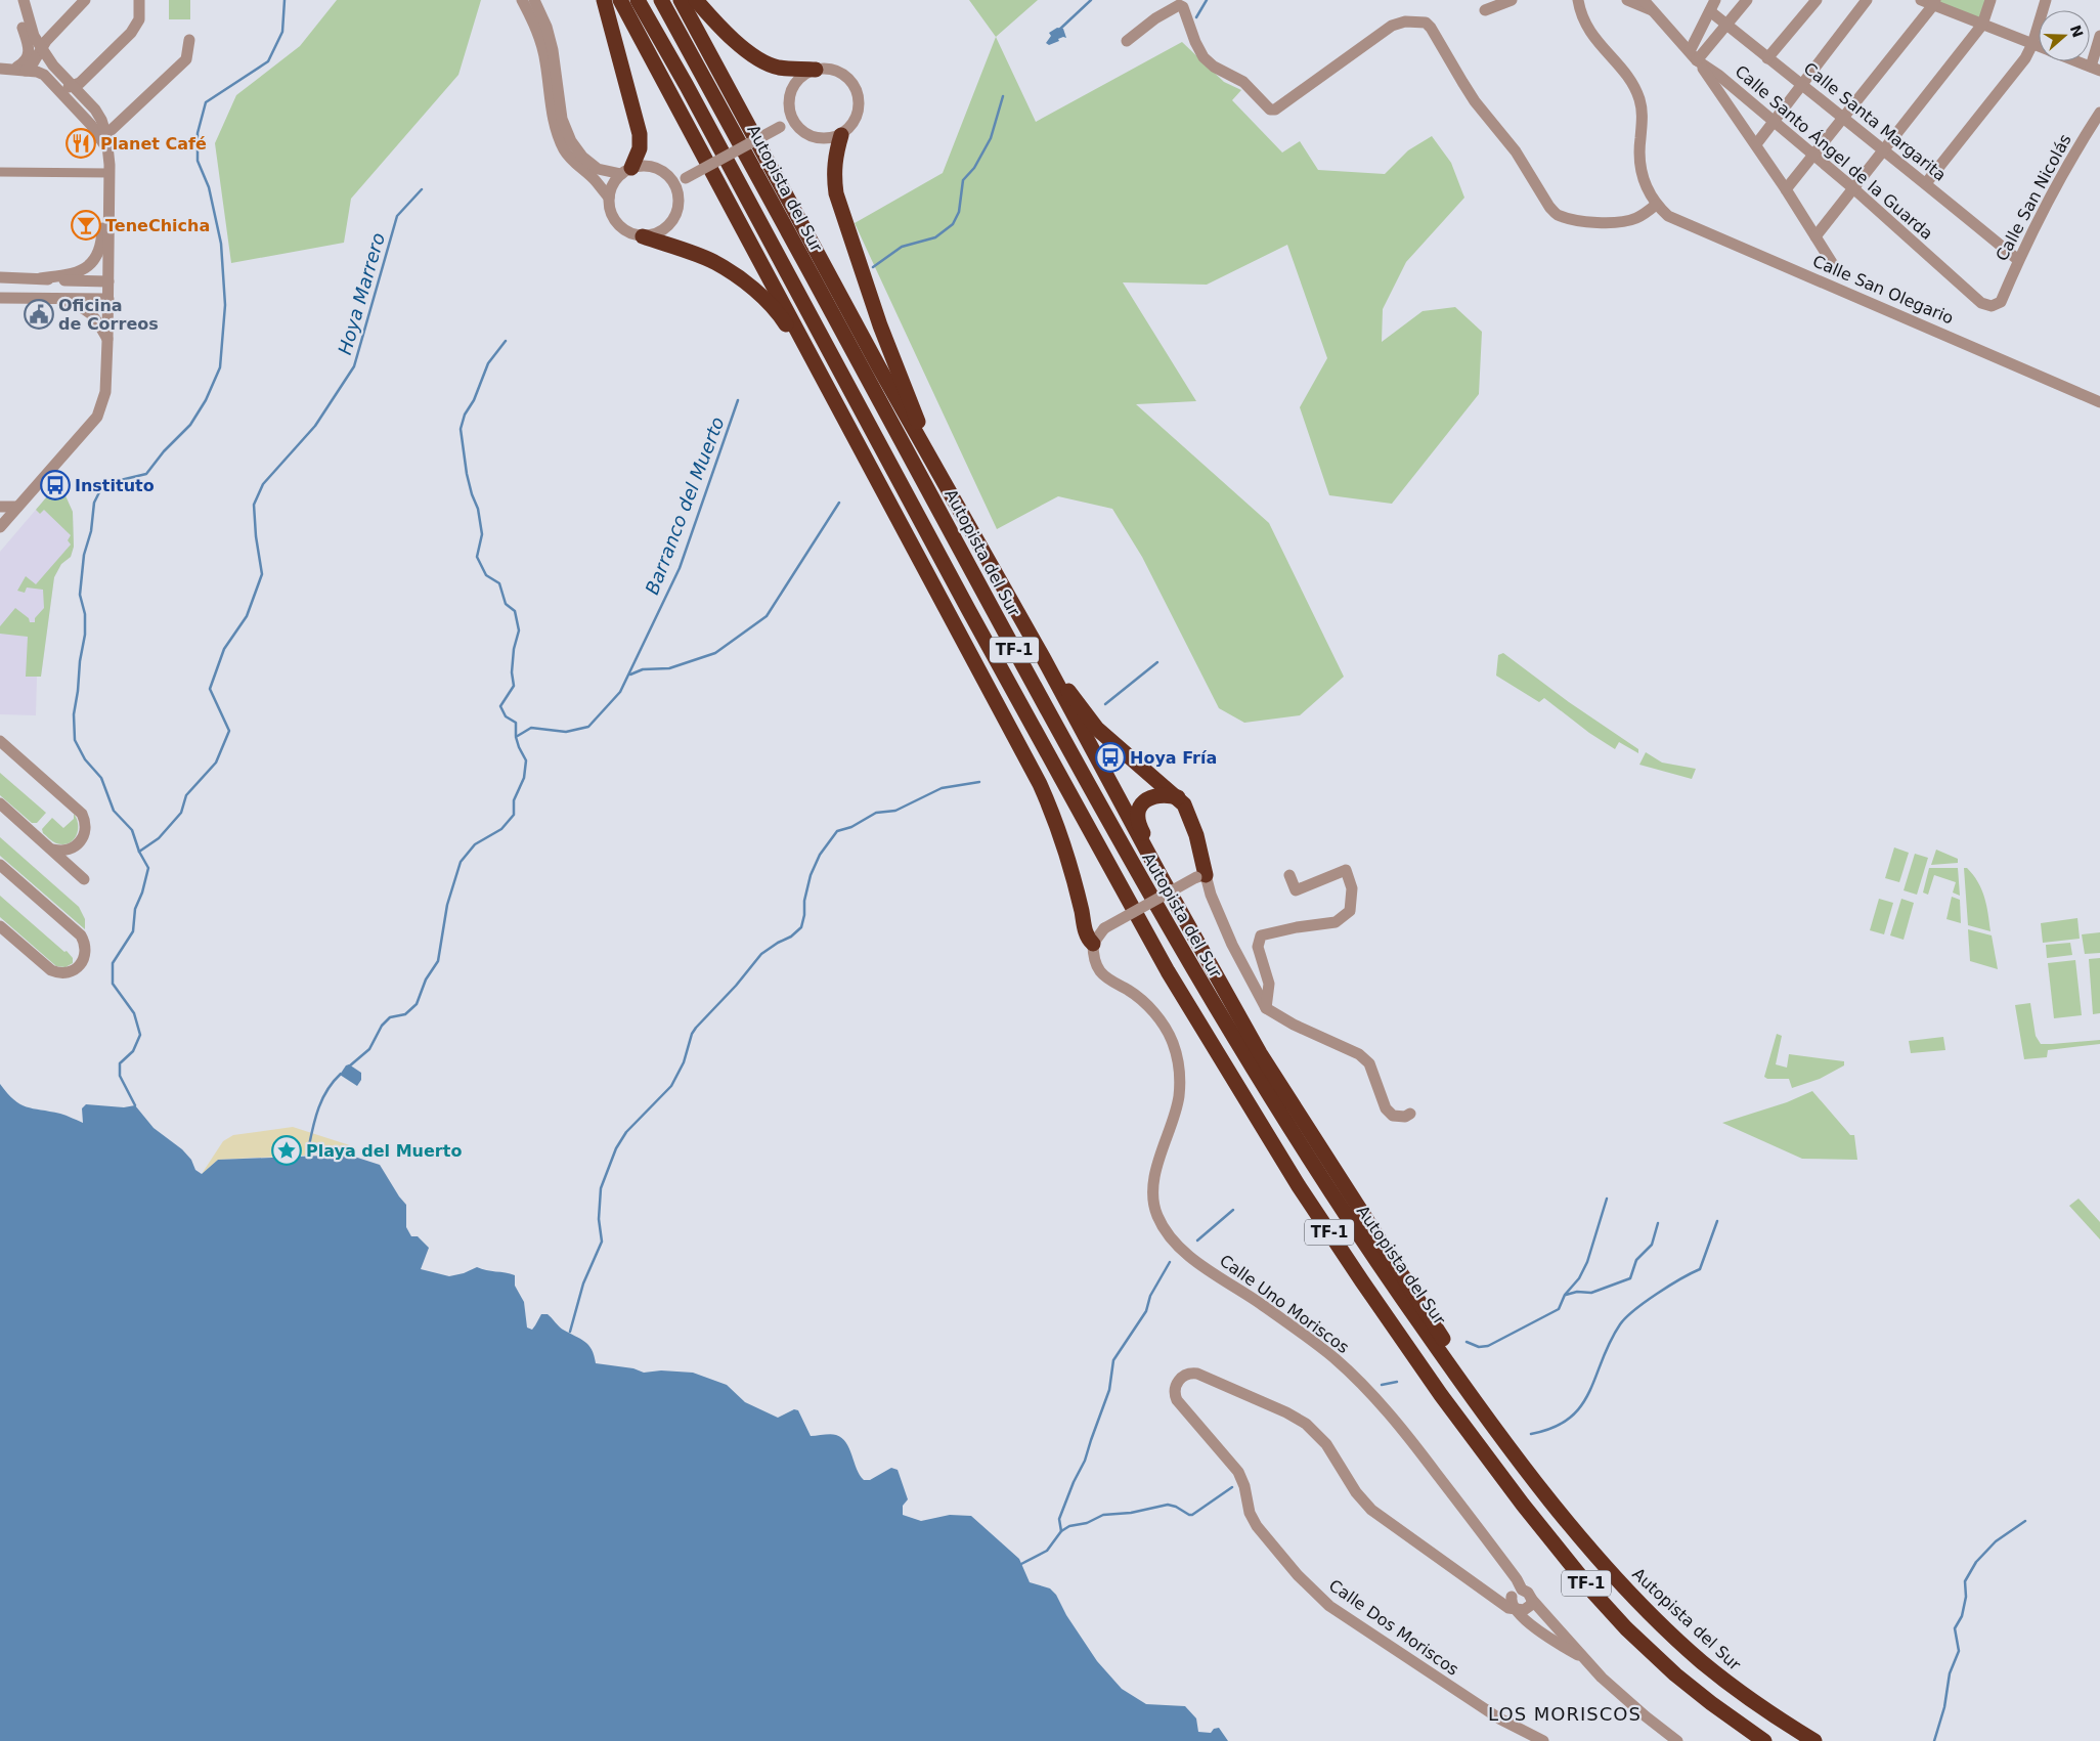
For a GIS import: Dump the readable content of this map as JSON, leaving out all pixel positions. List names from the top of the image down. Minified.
{"streets":{"highway":["Autopista del Sur","TF-1"],"street":["Calle Santa Margarita","Calle Santo Ángel de la Guarda","Calle San Nicolás","Calle San Olegario","Calle Uno Moriscos","Calle Dos Moriscos"]},"crossings":[["Calle Santa Margarita","Calle San Nicolás"],["Calle Santo Ángel de la Guarda","Calle San Nicolás"],["Calle Santo Ángel de la Guarda","Calle San Olegario"]],"districts":["LOS MORISCOS"],"water":["Hoya Marrero","Barranco del Muerto"],"places":{"restaurant":["Planet Café"],"bar":["TeneChicha"],"public building":["Oficina de Correos"],"bus stop":["Instituto","Hoya Fría"],"place":["Playa del Muerto"]},"north":"right"}
